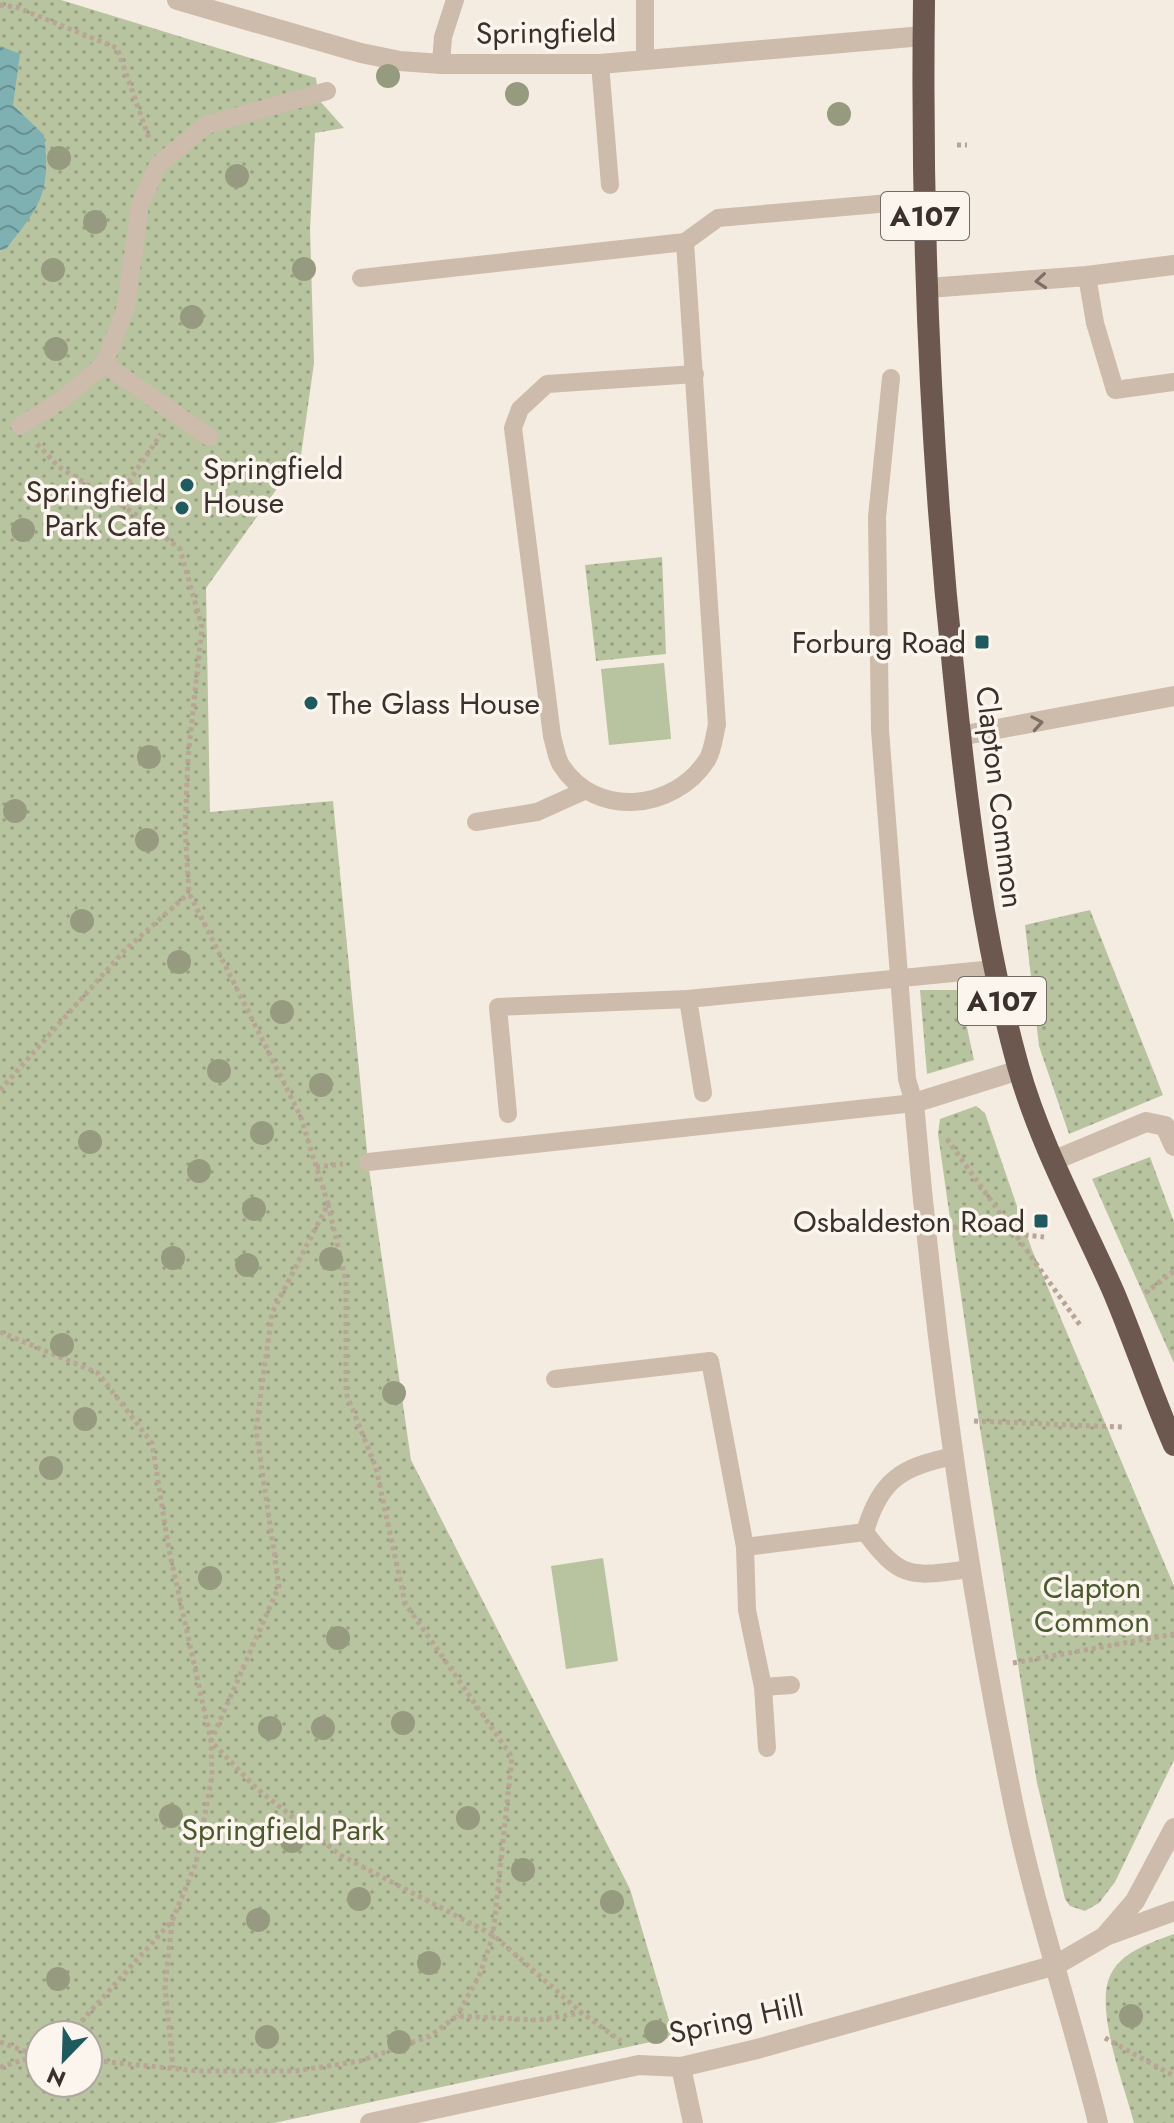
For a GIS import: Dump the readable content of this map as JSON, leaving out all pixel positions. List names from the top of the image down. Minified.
{"streets":{"highway":["A107","Clapton Common"],"street":["Springfield","Spring Hill"]},"crossings":[["Springfield","A107"],["A107","Clapton Common"]],"parks":["Clapton Common","Springfield Park"],"places":{"other":["Springfield House","Springfield Park Cafe","The Glass House"],"transit":["Forburg Road","Osbaldeston Road"]},"north":"bottom left"}
